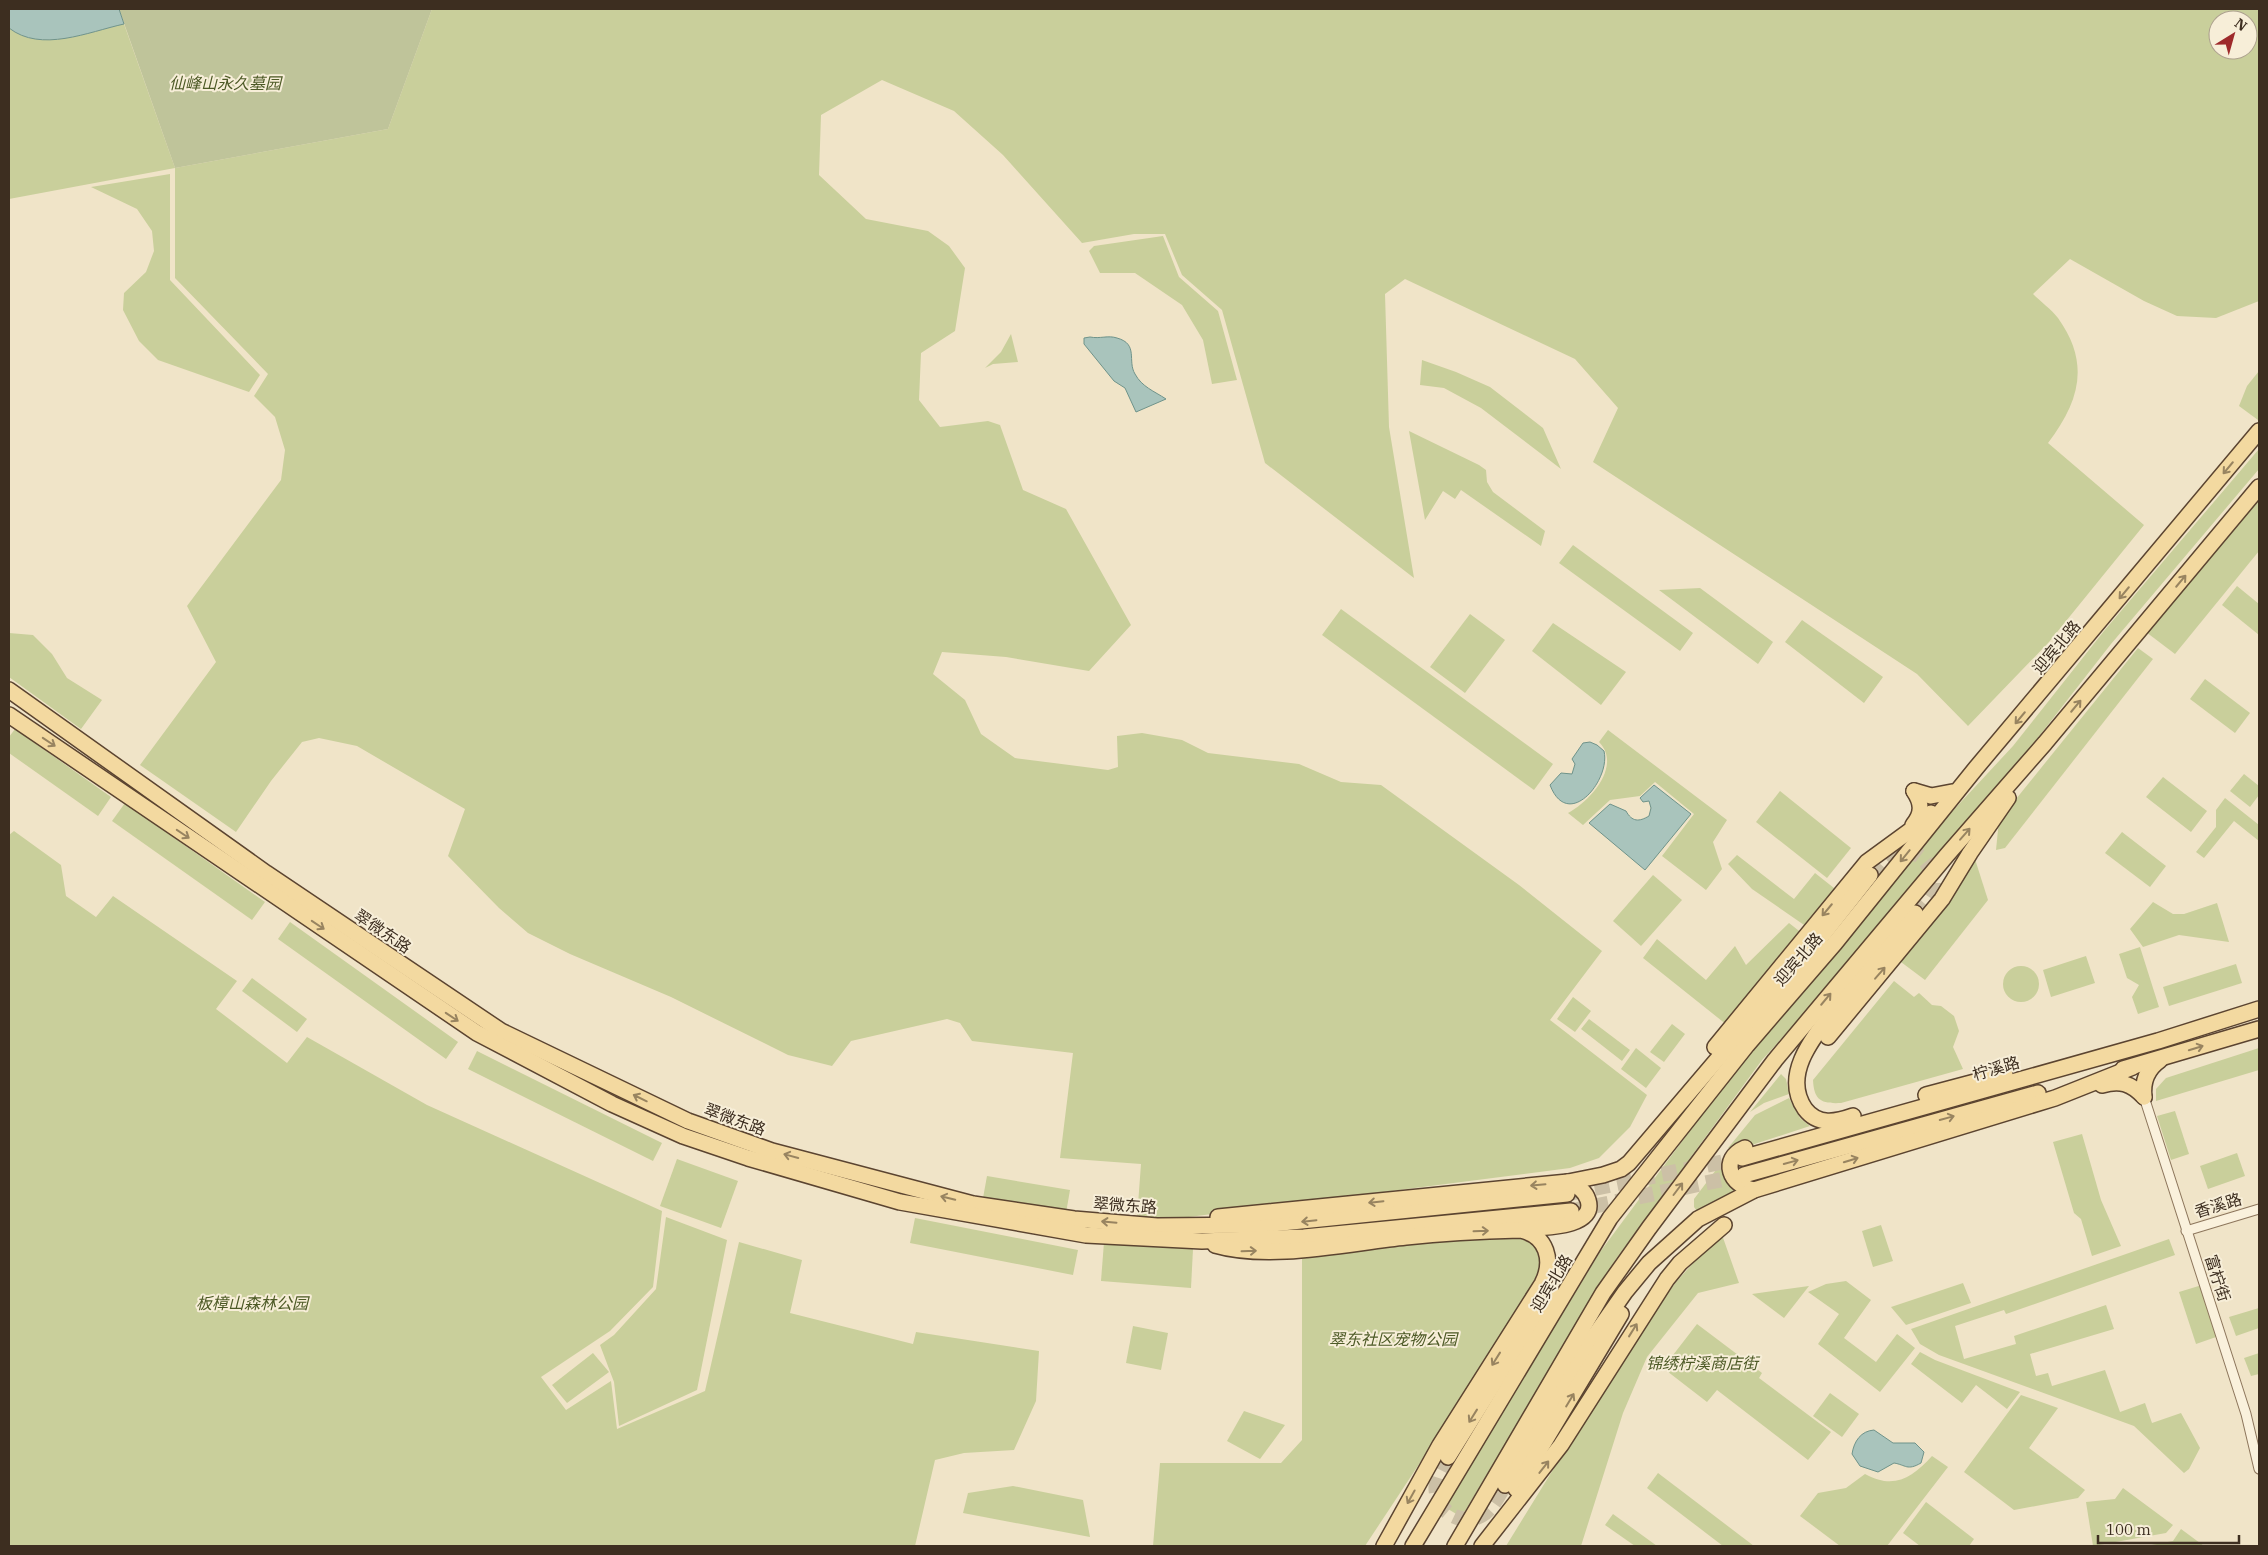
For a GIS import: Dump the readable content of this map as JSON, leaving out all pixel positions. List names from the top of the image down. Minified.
{"streets":{"main road":["迎宾北路","翠微东路","柠溪路"],"street":["香溪路","富柠街"]},"crossings":[["香溪路","富柠街"]],"parks":["仙峰山永久墓园","板樟山森林公园","翠东社区宠物公园","锦绣柠溪商店街"],"scale_bar":"100 m","north":"top right"}
